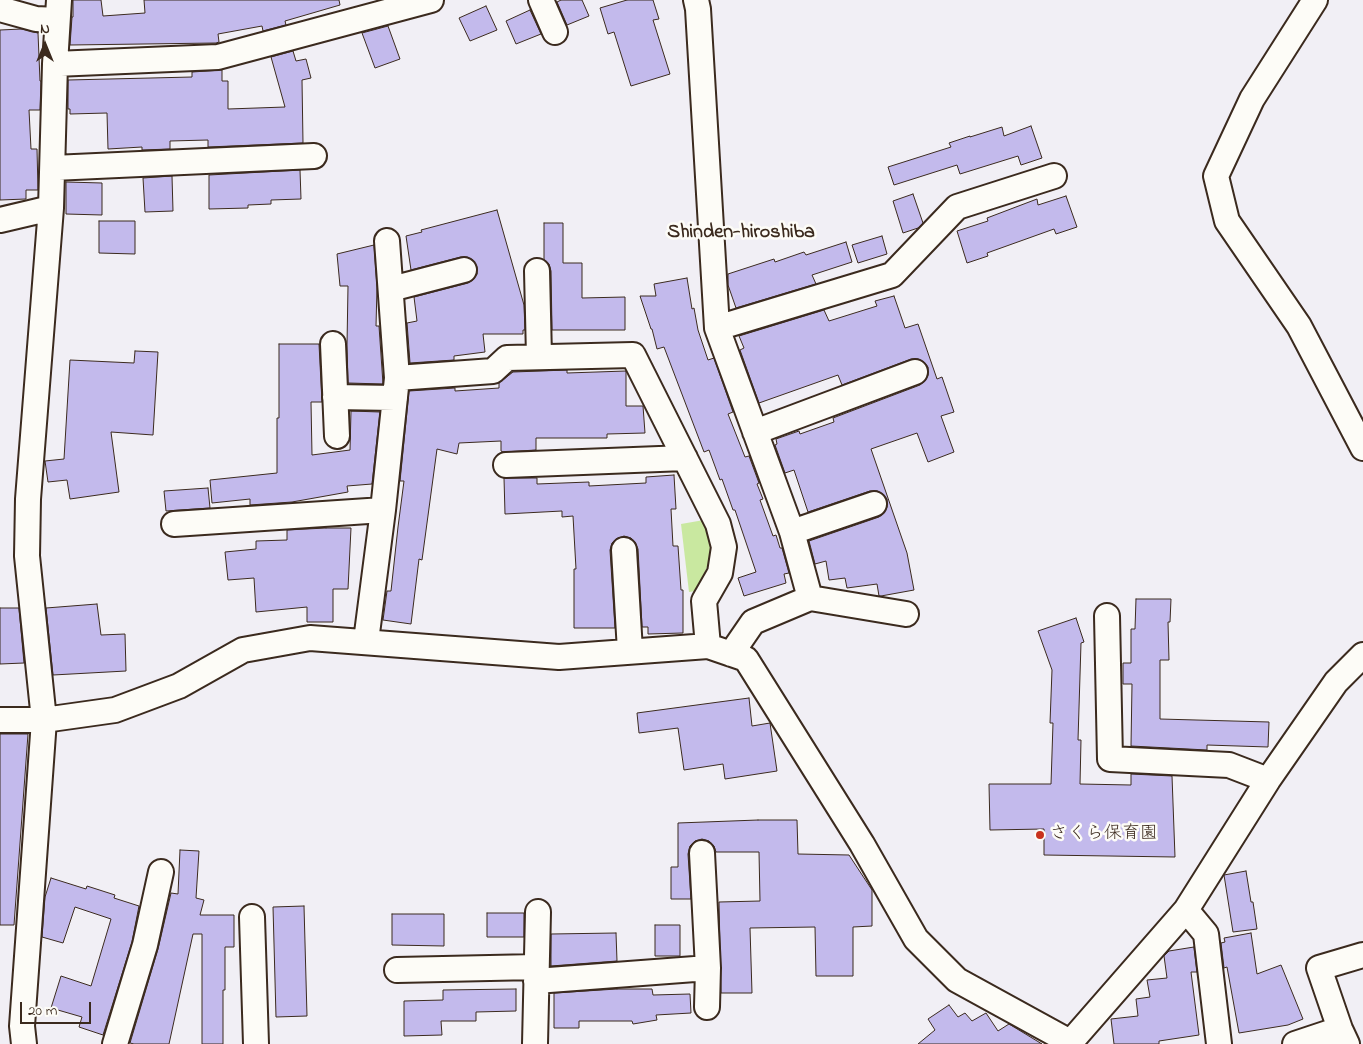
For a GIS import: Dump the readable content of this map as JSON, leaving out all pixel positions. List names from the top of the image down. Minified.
{"districts":["Shinden-hiroshiba"],"places":["さくら保育園"],"scale_bar":"20 m","north":"top"}
